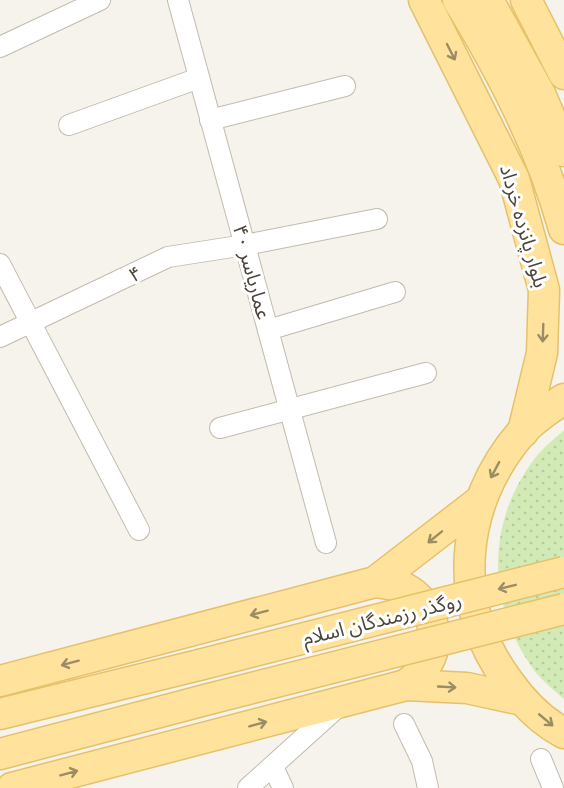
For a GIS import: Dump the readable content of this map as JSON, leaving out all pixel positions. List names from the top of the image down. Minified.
{"streets":{"main road":["بلوار پانزده خرداد","روگذر رزمندگان اسلام"],"street":["عماریاسر ۴۰","۴"]},"crossings":[["عماریاسر ۴۰","۴"]]}
